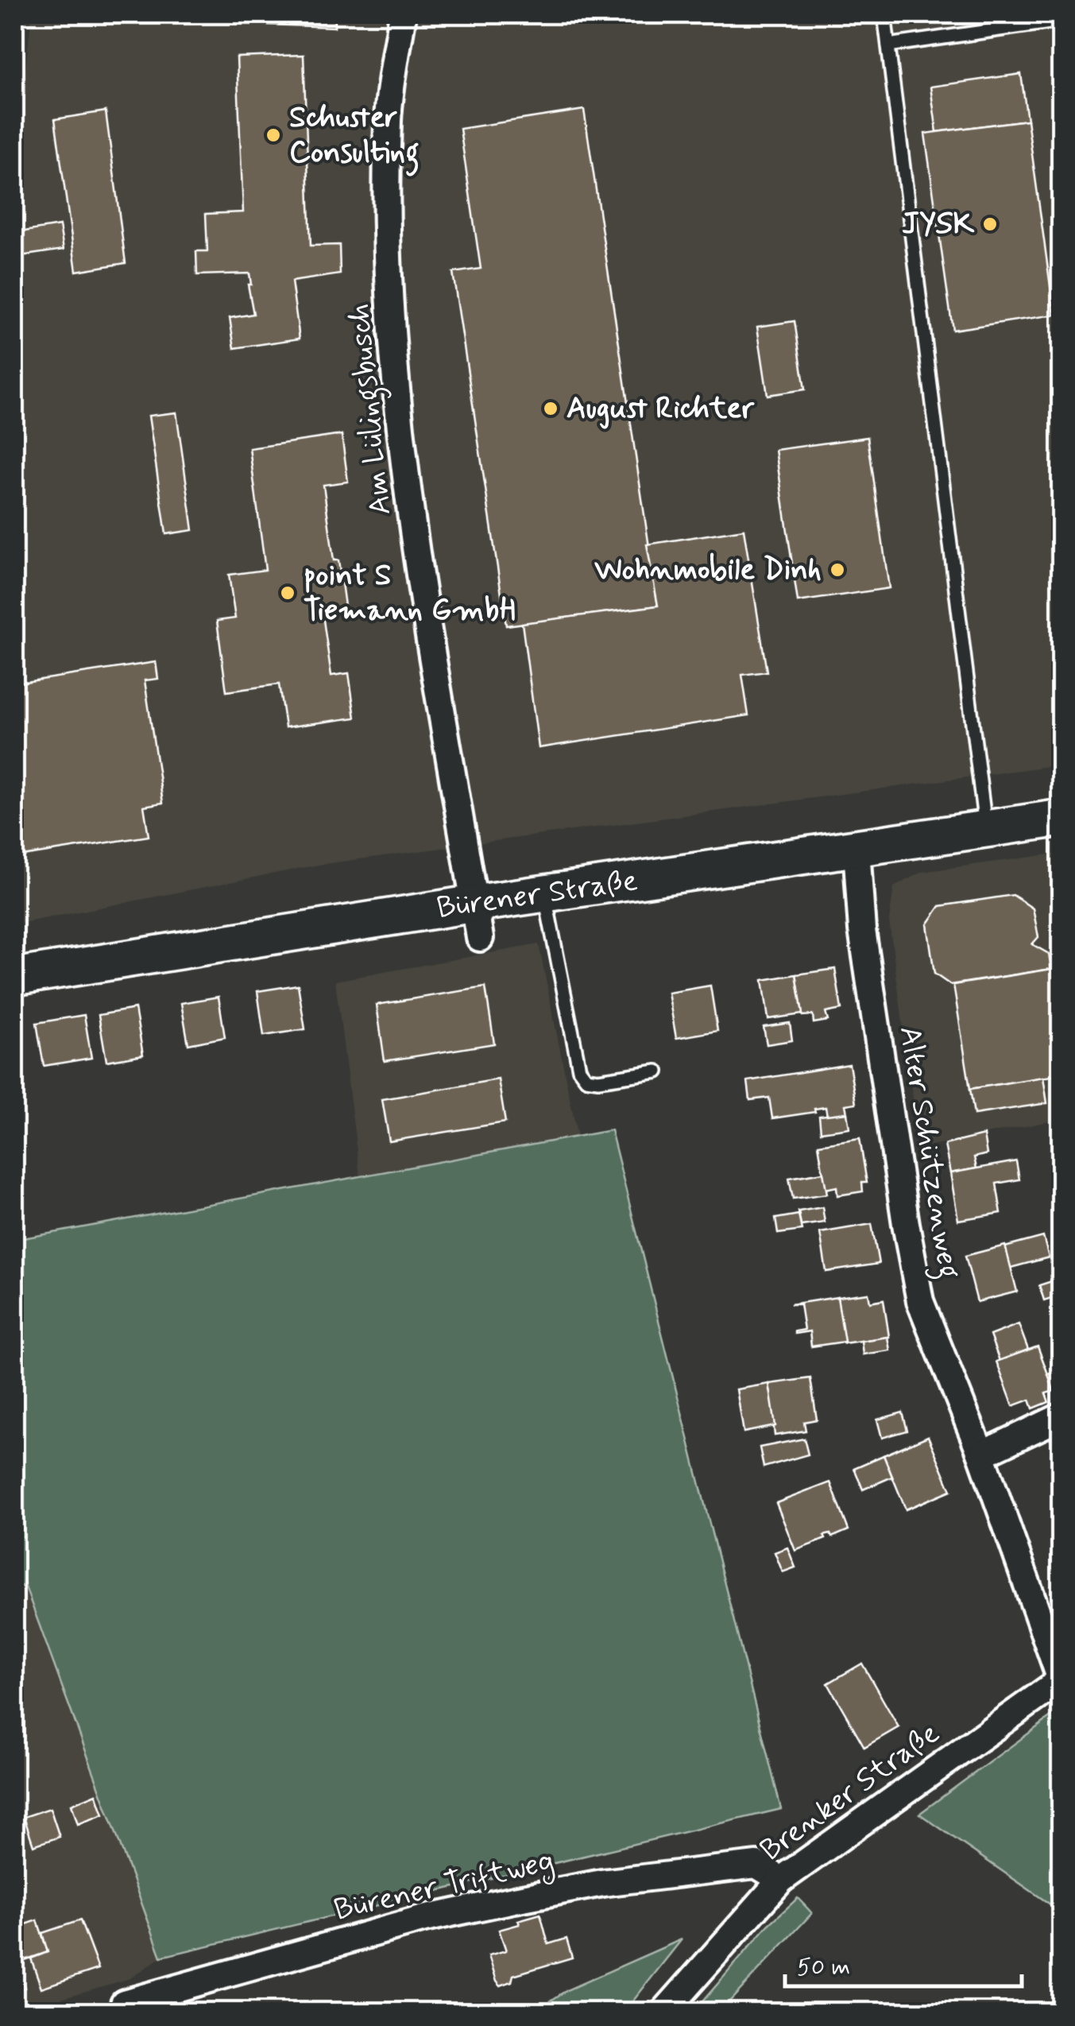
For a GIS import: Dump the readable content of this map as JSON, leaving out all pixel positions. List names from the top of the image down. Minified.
{"streets":{"main road":["Bürener Straße"],"street":["Am Lülingsbusch","Alter Schützenweg","Brenker Straße","Bürener Triftweg"]},"crossings":[["Am Lülingsbusch","Bürener Straße"],["Bürener Straße","Alter Schützenweg"],["Alter Schützenweg","Brenker Straße"],["Brenker Straße","Bürener Triftweg"]],"places":["Schuster Consulting","JYSK","August Richter","Wohnmobile Dinh","point S Tiemann GmbH"],"scale_bar":"50 m"}
